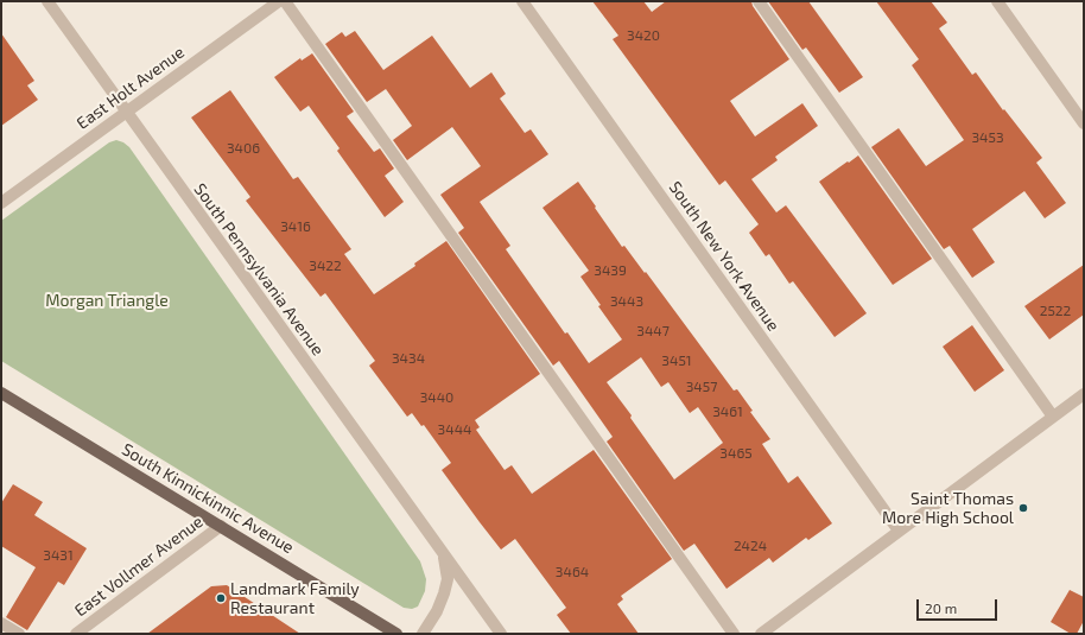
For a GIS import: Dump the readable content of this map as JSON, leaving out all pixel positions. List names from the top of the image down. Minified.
{"streets":{"main road":["South Kinnickinnic Avenue"],"street":["East Holt Avenue","South New York Avenue","South Pennsylvania Avenue","East Vollmer Avenue"]},"crossings":[["East Holt Avenue","South Pennsylvania Avenue"],["South Kinnickinnic Avenue","East Vollmer Avenue"]],"parks":["Morgan Triangle"],"places":["Saint Thomas More High School","Landmark Family Restaurant"],"house_numbers":["3420","3453","3406","3416","3422","3439","3443","2522","3447","3434","3451","3457","3440","3461","3444","3465","2424","3431","3464"],"scale_bar":"20 m"}
